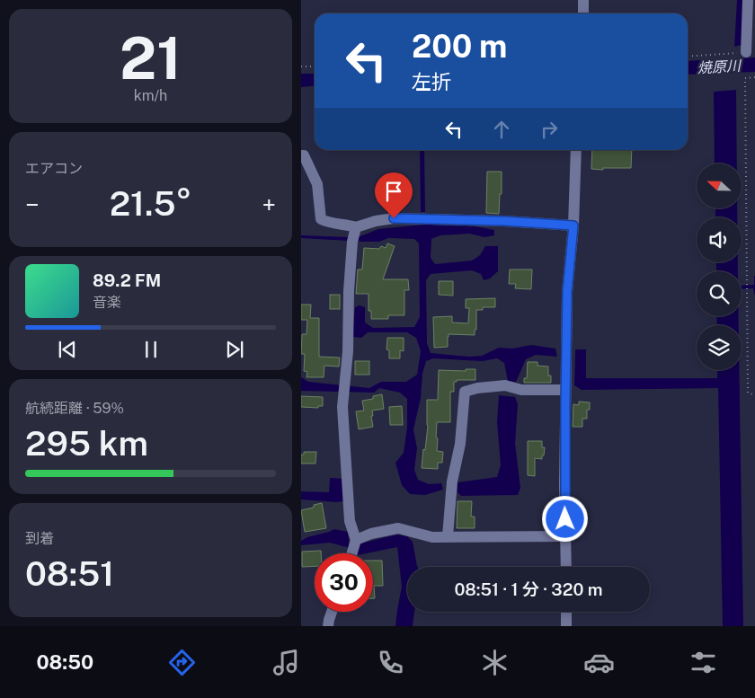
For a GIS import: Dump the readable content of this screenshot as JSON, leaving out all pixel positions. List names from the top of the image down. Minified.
{"water":["焼原川"],"north":"left","page":{"tile":[["21","km/h"],"エアコン",["航続距離 · 59%","295 km"],["到着","08:51"]],"turn":["200 m","左折"],"heat":["−","21.5°","+"],"song":["89.2 FM","音楽"],"limit":"30","trip":"08:51 · 1 分 · 320 m","tabs":"08:50"}}
